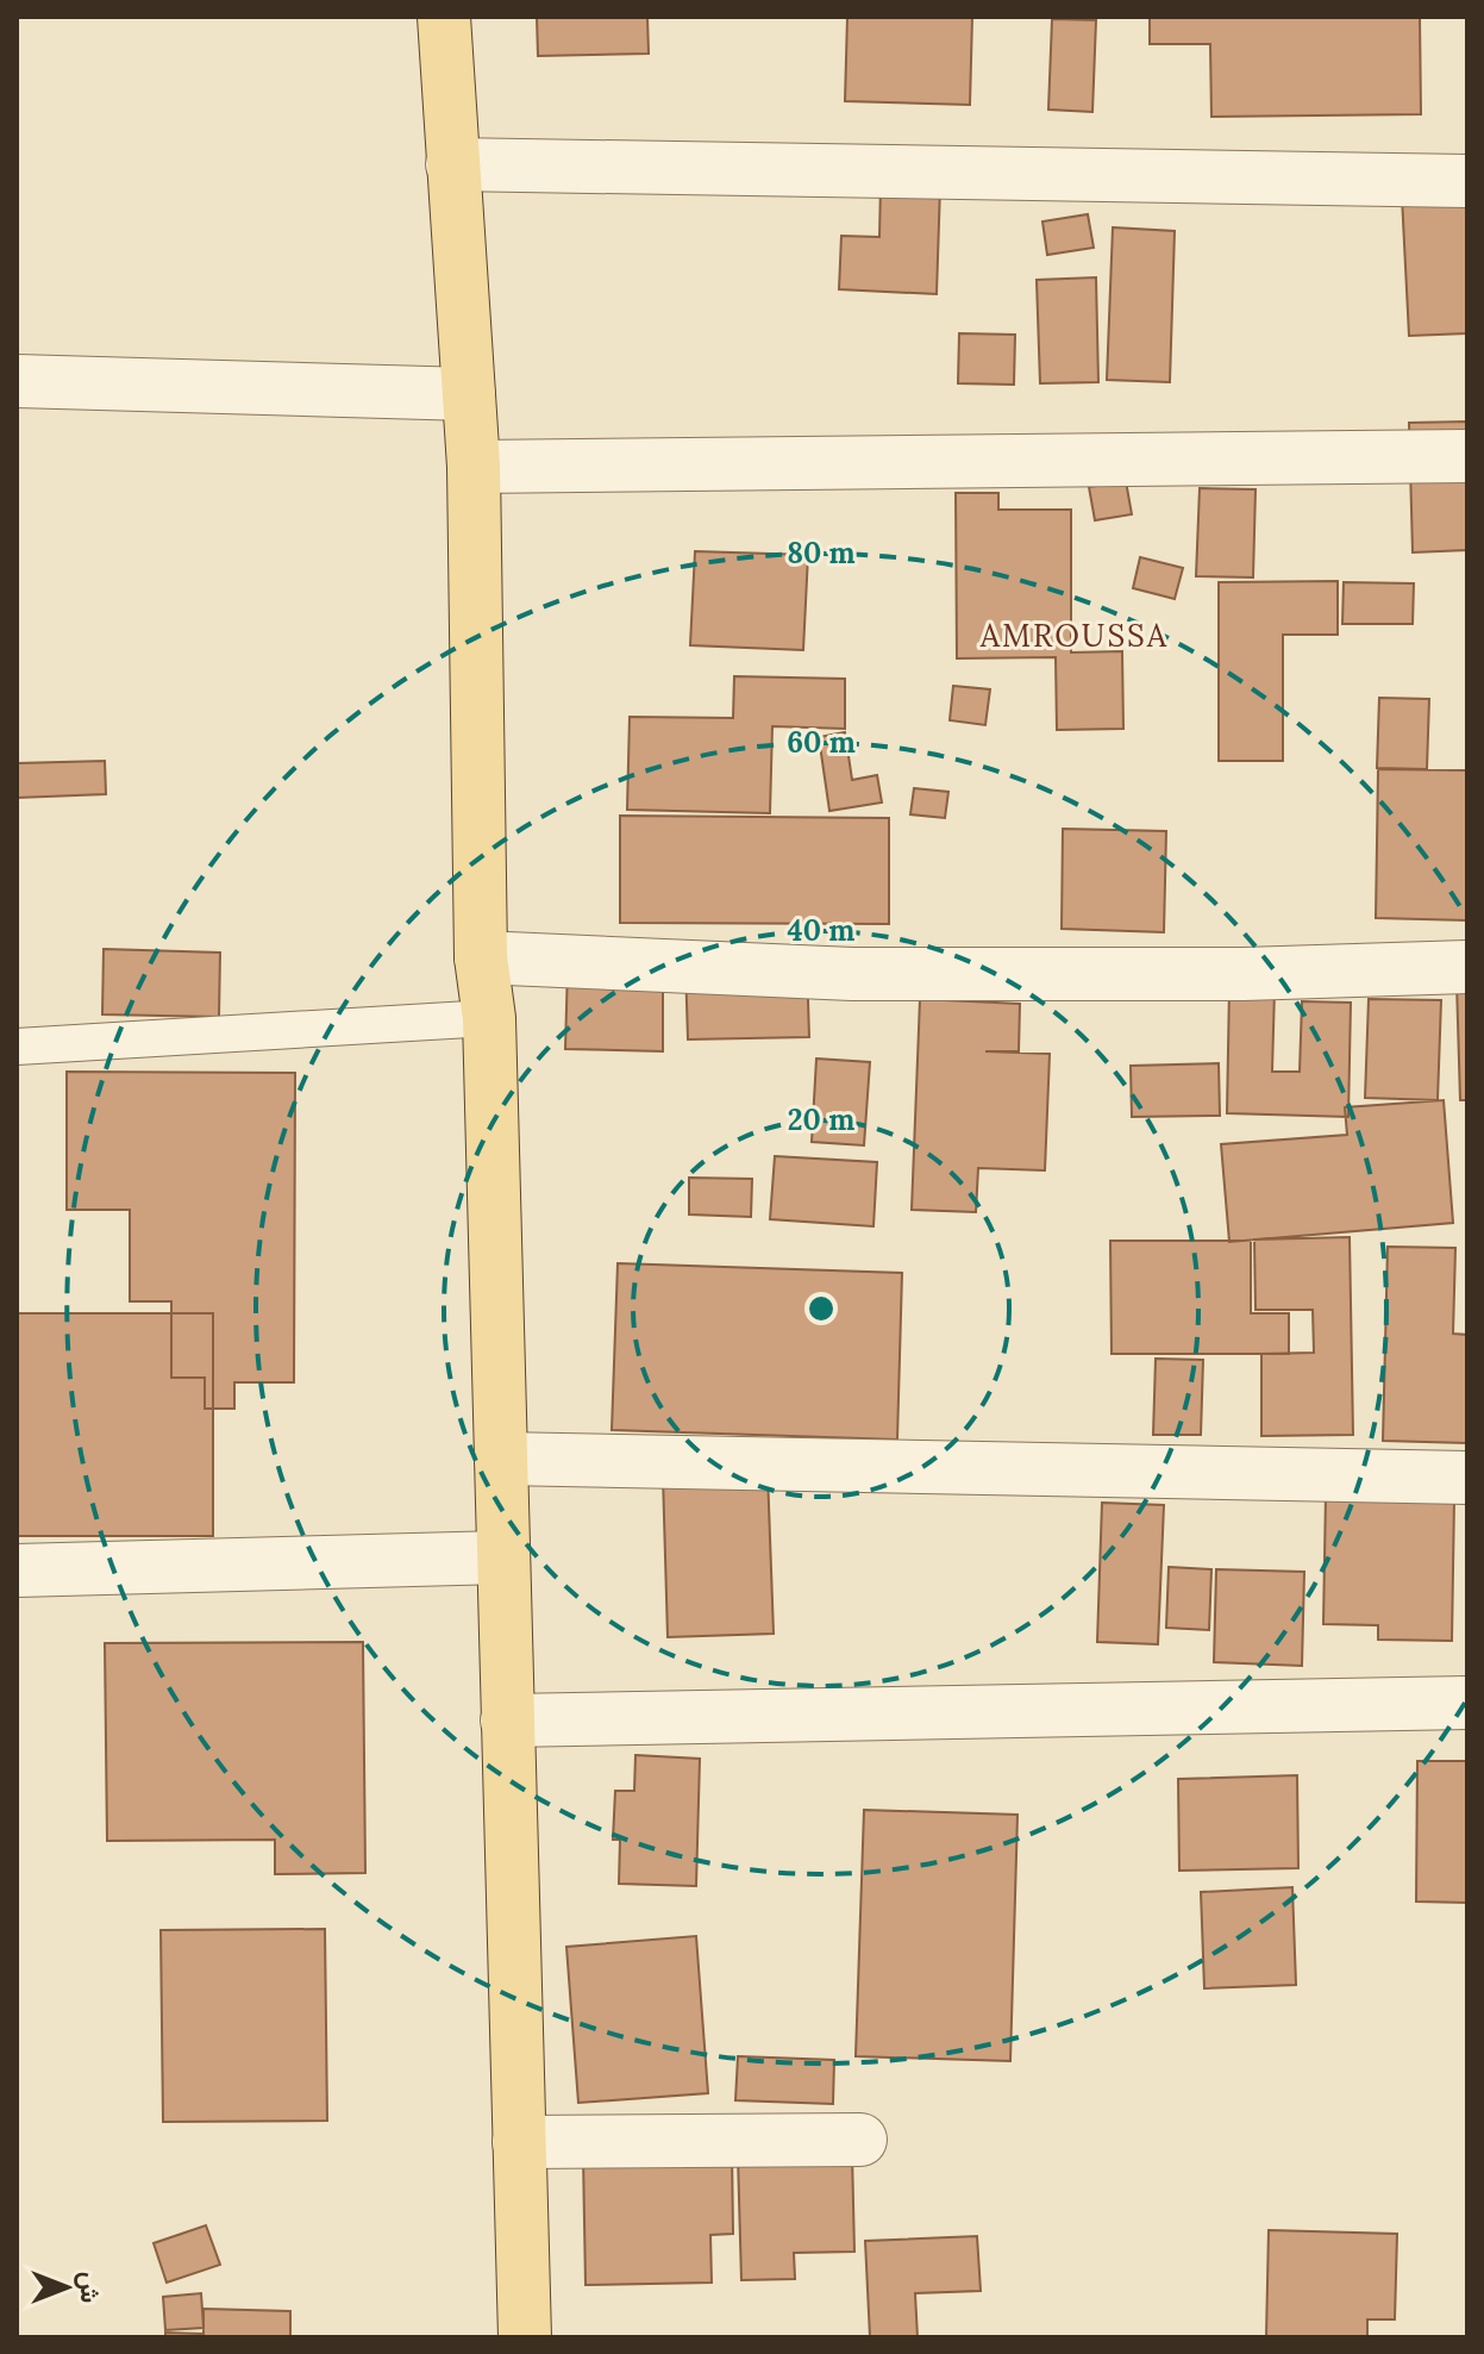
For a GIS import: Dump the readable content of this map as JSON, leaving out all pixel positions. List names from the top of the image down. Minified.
{"districts":["AMROUSSA"],"north":"right","rings":["80 m","60 m","40 m","20 m"]}
